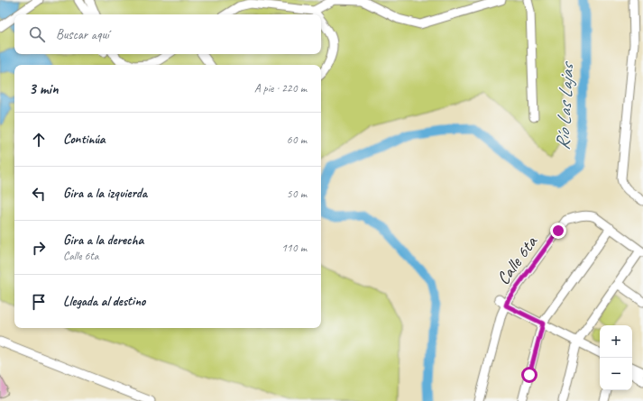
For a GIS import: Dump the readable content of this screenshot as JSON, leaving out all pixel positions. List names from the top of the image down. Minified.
{"streets":{"street":["Calle 6ta"]},"water":["Río Las Lajas"],"page":{"search":"Buscar aquí","heading":["3 min","A pie · 220 m"],"list":[["Continúa","60 m"],["Gira a la izquierda","50 m"],["Gira a la derecha","Calle 6ta","110 m"],"Llegada al destino"],"map_buttons":["+","−"]}}
